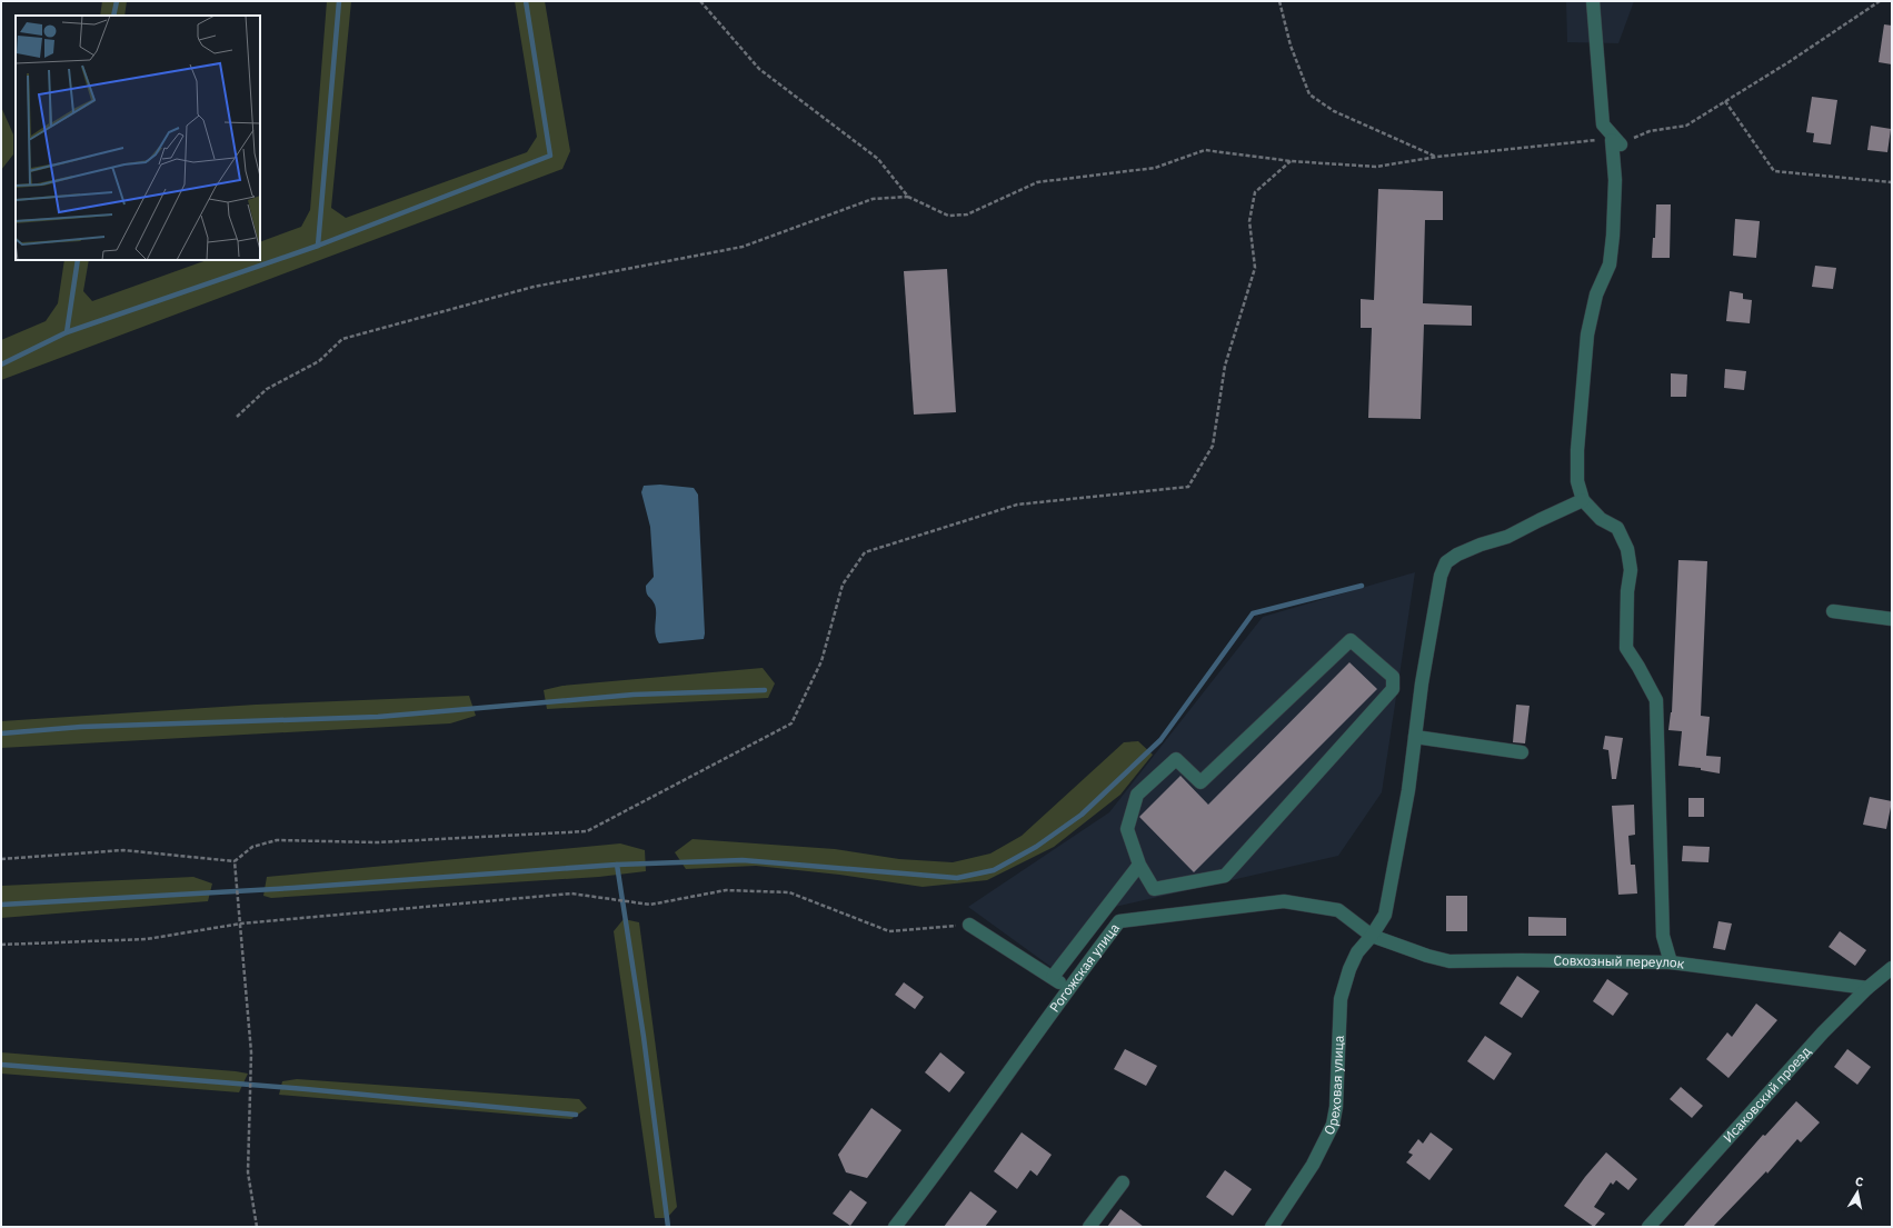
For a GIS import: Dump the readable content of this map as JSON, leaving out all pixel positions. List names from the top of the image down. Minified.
{"streets":{"street":["Совхозный переулок","Рогожская улица","Ореховая улица","Исаковский проезд"]},"crossings":[["Совхозный переулок","Рогожская улица"],["Совхозный переулок","Ореховая улица"],["Совхозный переулок","Исаковский проезд"],["Рогожская улица","Ореховая улица"]],"north":"top"}
